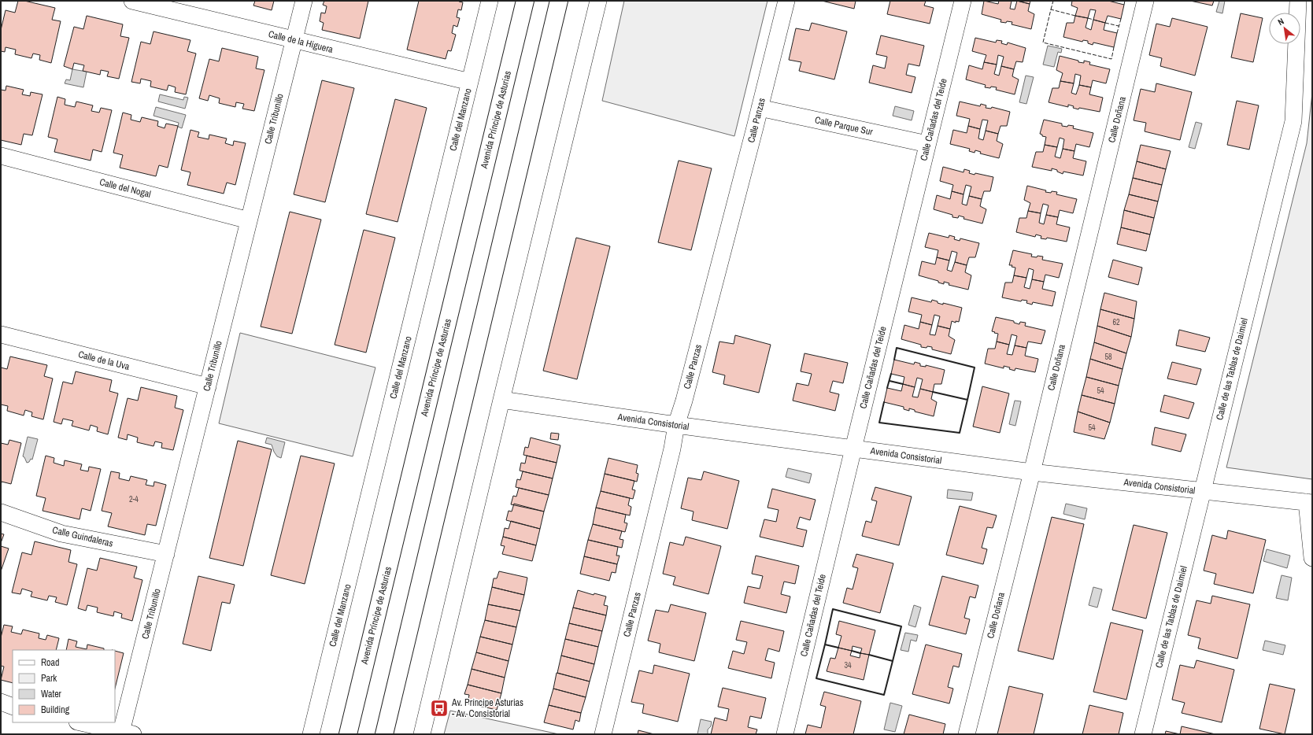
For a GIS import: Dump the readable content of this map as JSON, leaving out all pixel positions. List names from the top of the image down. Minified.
{"streets":{"street":["Calle de la Higuera","Calle Tribunillo","Calle del Manzano","Avenida Príncipe de Asturias","Calle Cañadas del Teide","Calle Doñana","Calle Panzas","Calle Parque Sur","Calle del Nogal","Calle de la Uva","Calle de las Tablas de Daimiel","Avenida Consistorial","Calle Guindaleras"]},"crossings":[["Calle de la Higuera","Calle Tribunillo"],["Calle de la Higuera","Calle del Manzano"],["Calle Tribunillo","Calle del Nogal"],["Calle Tribunillo","Calle de la Uva"],["Calle Tribunillo","Calle Guindaleras"],["Calle Cañadas del Teide","Calle Parque Sur"],["Calle Cañadas del Teide","Avenida Consistorial"],["Calle Doñana","Avenida Consistorial"],["Calle Panzas","Calle Parque Sur"],["Calle Panzas","Avenida Consistorial"],["Calle de las Tablas de Daimiel","Avenida Consistorial"]],"places":{"bus stop":["Av. Príncipe Asturias - Av. Consistorial"]},"house_numbers":["62","58","54","54","2-4","34"],"legend":["Road","Park","Water","Building"],"north":"top left"}
